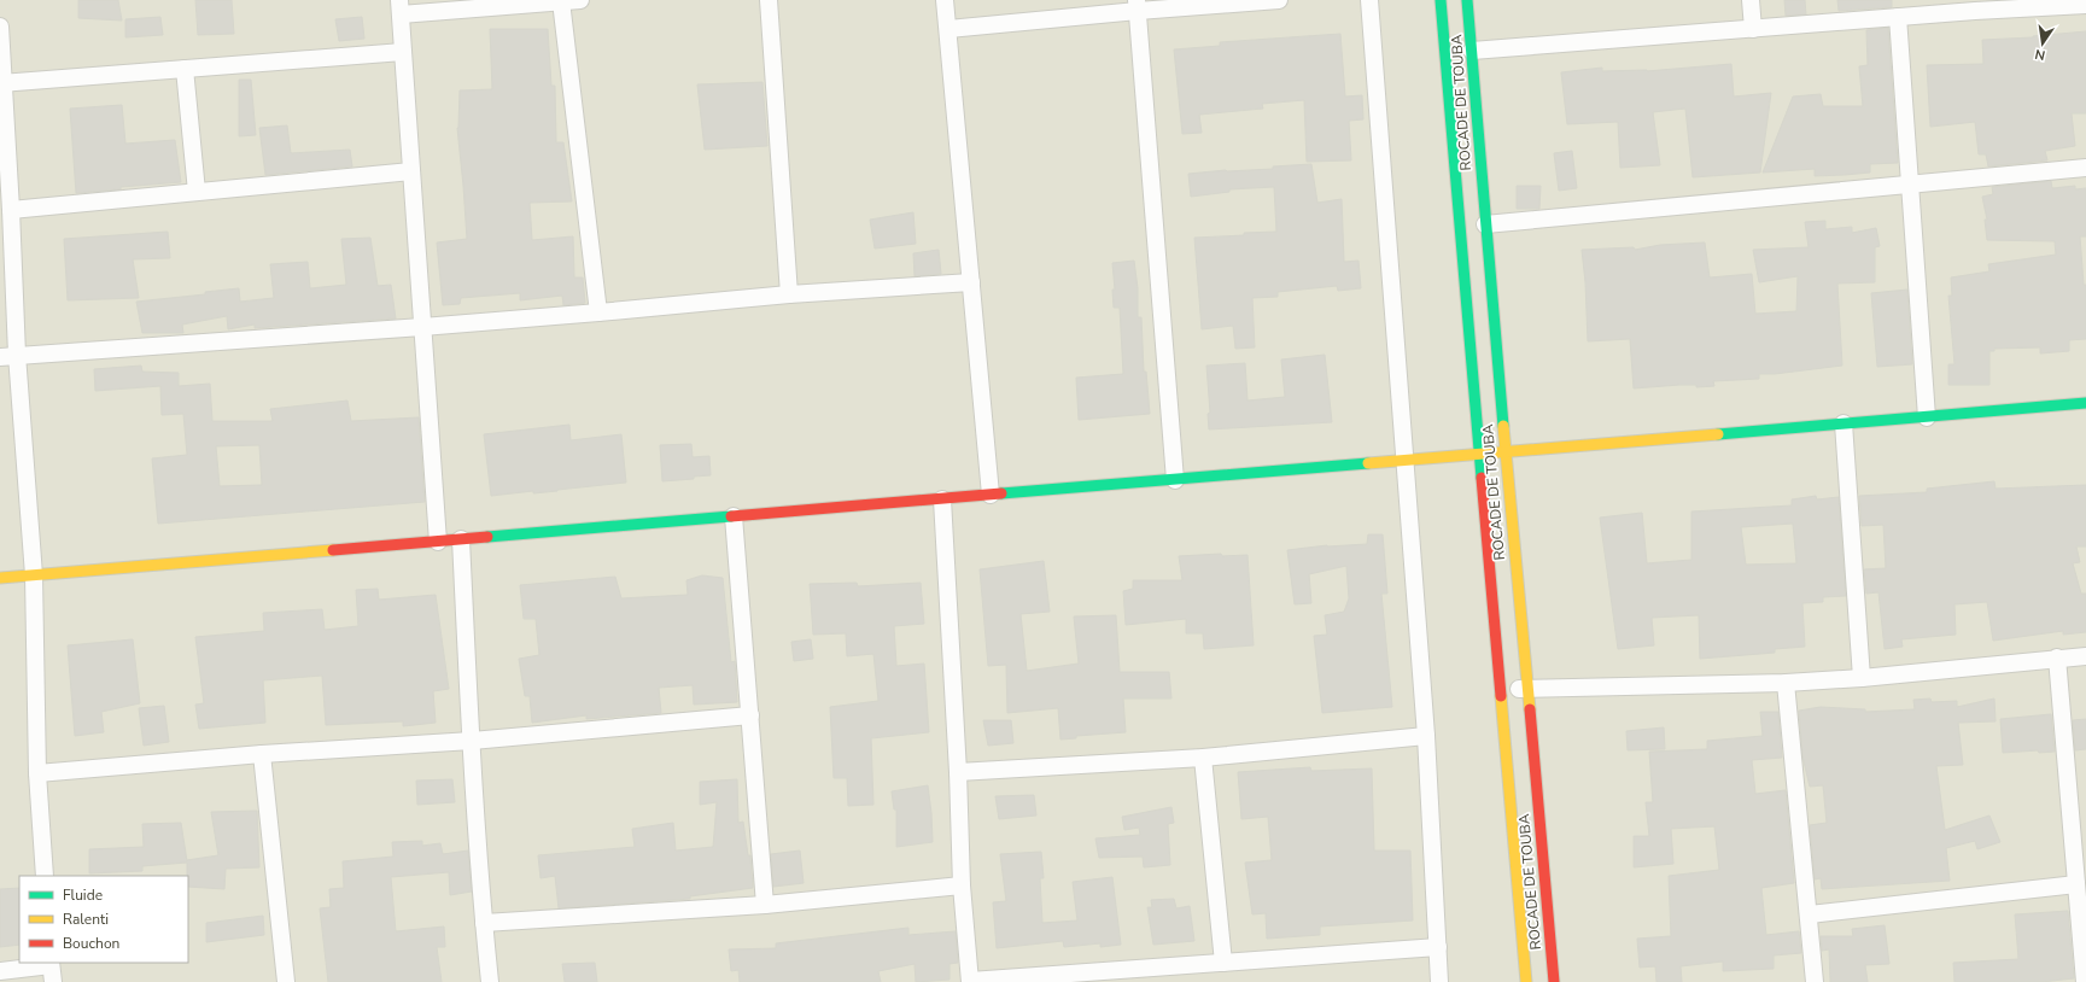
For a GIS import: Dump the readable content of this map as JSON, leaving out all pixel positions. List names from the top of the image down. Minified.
{"streets":{"street":["ROCADE DE TOUBA"]},"legend":["Fluide","Ralenti","Bouchon"],"north":"bottom"}
